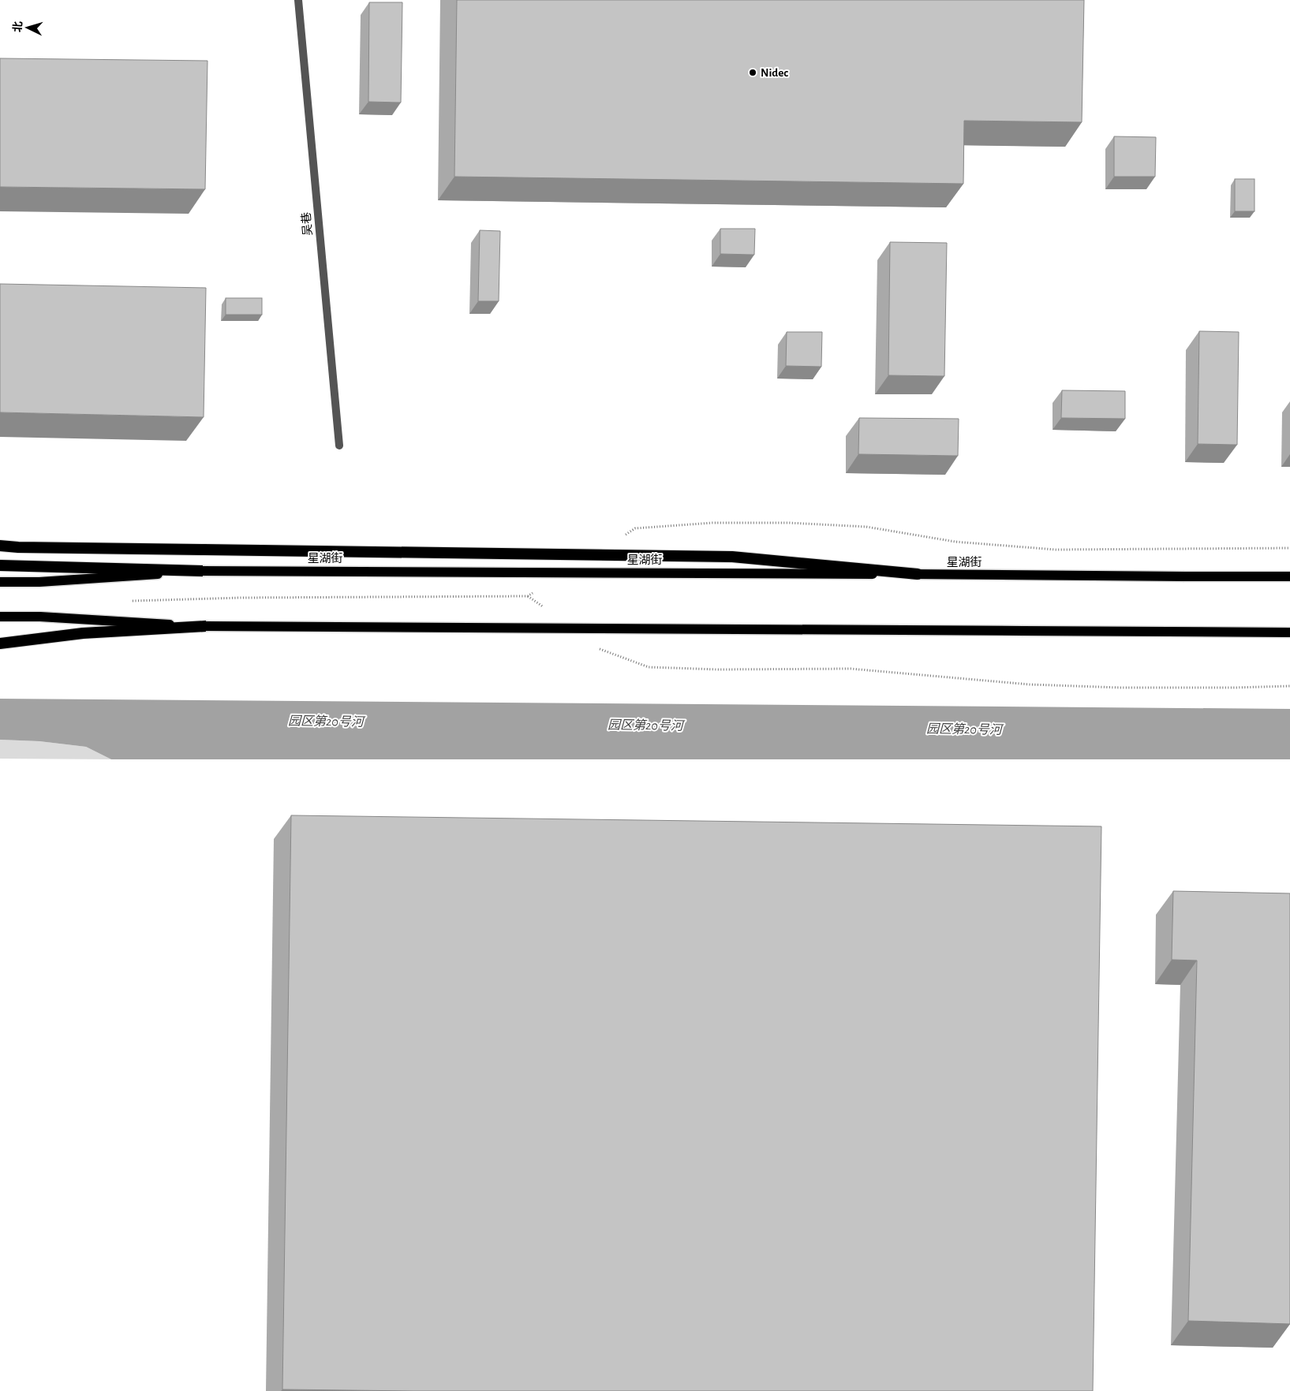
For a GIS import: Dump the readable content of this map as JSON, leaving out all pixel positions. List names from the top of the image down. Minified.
{"streets":{"main road":["星湖街"],"street":["吴巷"]},"water":["园区第20号河"],"places":["Nidec"],"north":"left"}
